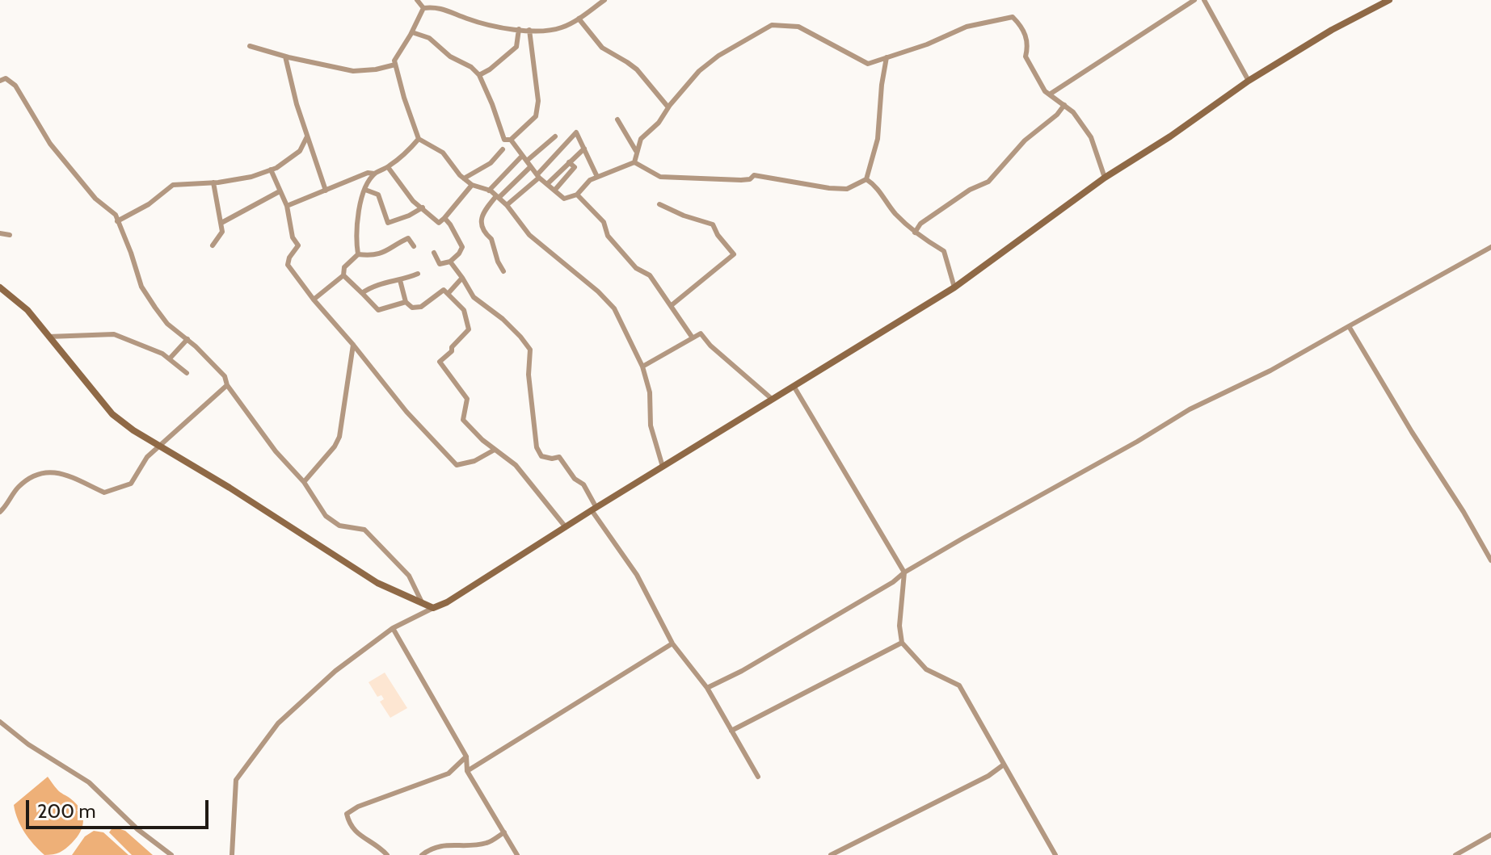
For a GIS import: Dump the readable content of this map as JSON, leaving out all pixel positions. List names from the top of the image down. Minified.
{"scale_bar":"200 m"}
